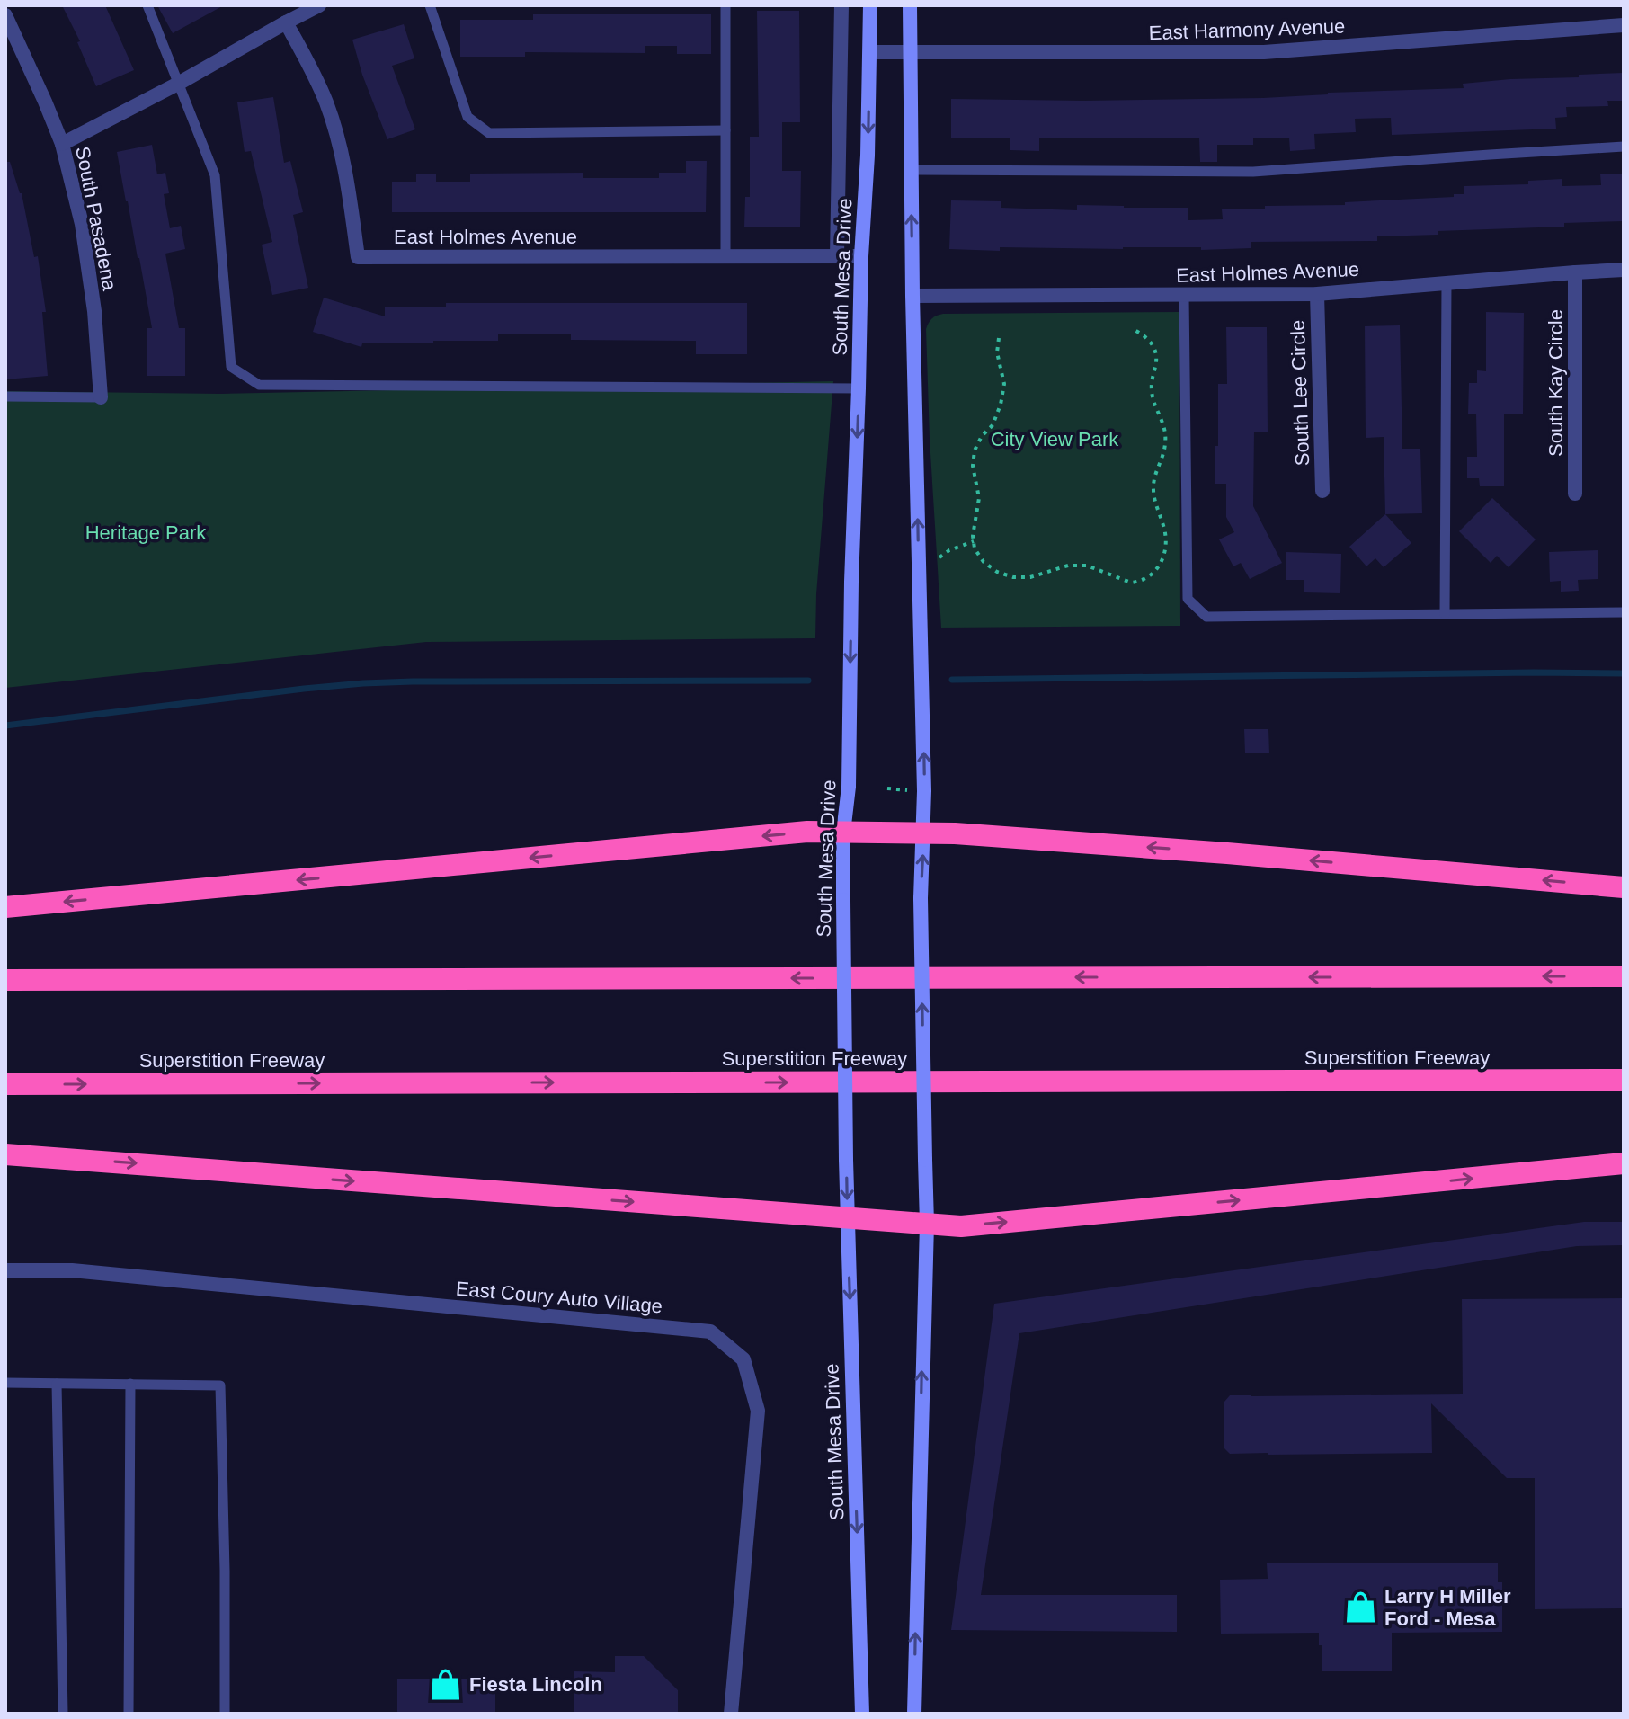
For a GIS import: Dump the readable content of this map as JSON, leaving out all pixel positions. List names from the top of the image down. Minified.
{"streets":{"highway":["Superstition Freeway"],"main road":["South Mesa Drive"],"street":["East Harmony Avenue","South Pasadena","East Holmes Avenue","South Kay Circle","South Lee Circle","East Coury Auto Village"]},"crossings":[["East Harmony Avenue","South Mesa Drive"],["East Holmes Avenue","South Mesa Drive"],["East Holmes Avenue","South Kay Circle"],["East Holmes Avenue","South Lee Circle"]],"one_way":["South Mesa Drive"],"parks":["City View Park","Heritage Park"],"places":{"shop":["Larry H Miller Ford - Mesa","Fiesta Lincoln"]}}
